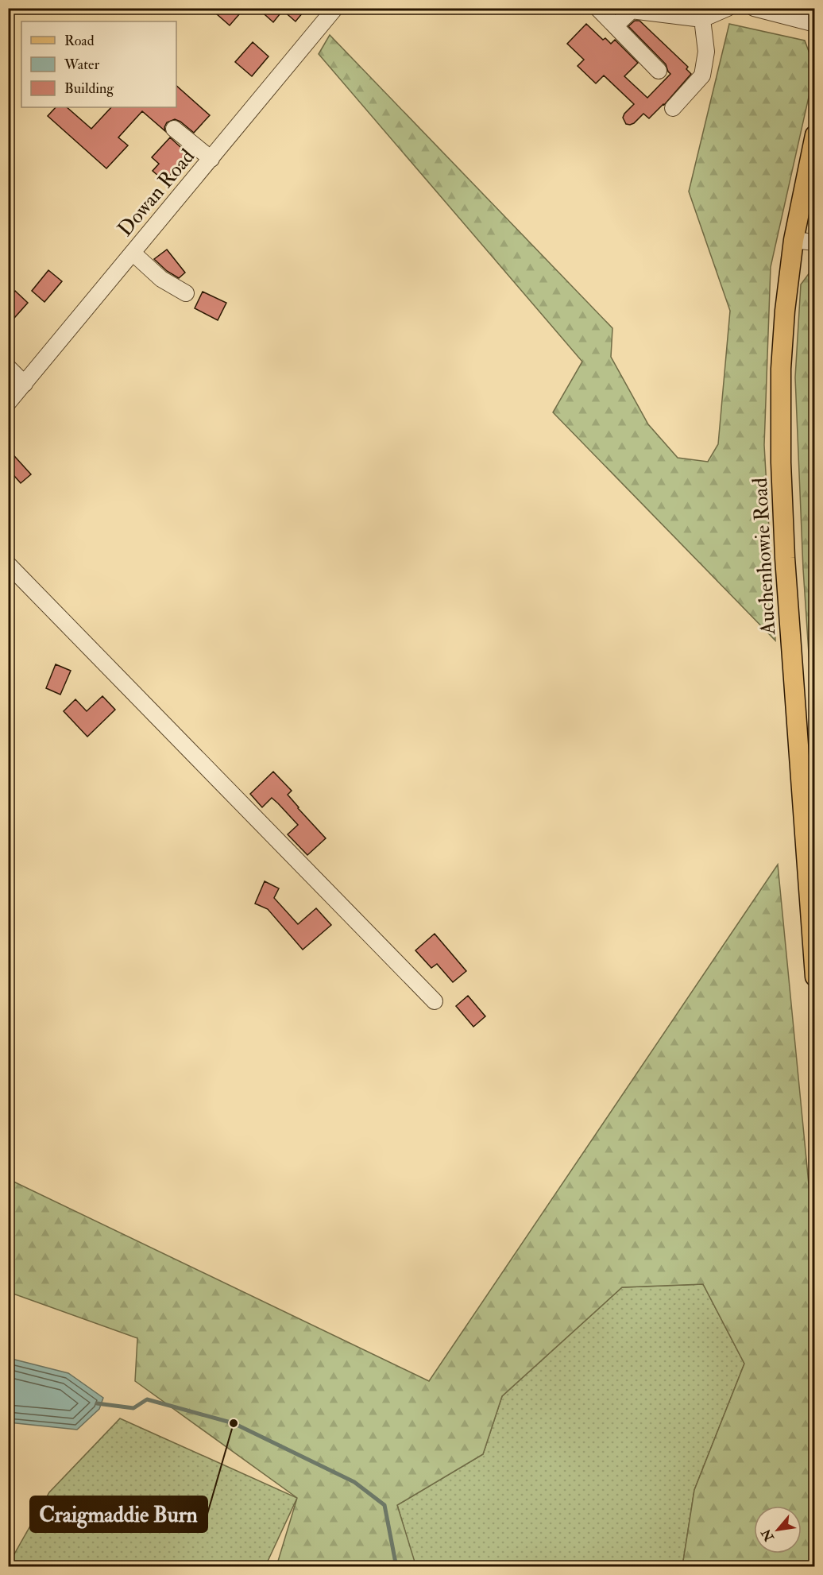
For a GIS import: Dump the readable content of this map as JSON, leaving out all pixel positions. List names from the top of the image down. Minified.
{"streets":{"main road":["Auchenhowie Road"],"street":["Dowan Road"]},"places":["Craigmaddie Burn"],"legend":["Road","Water","Building"],"north":"bottom left"}
